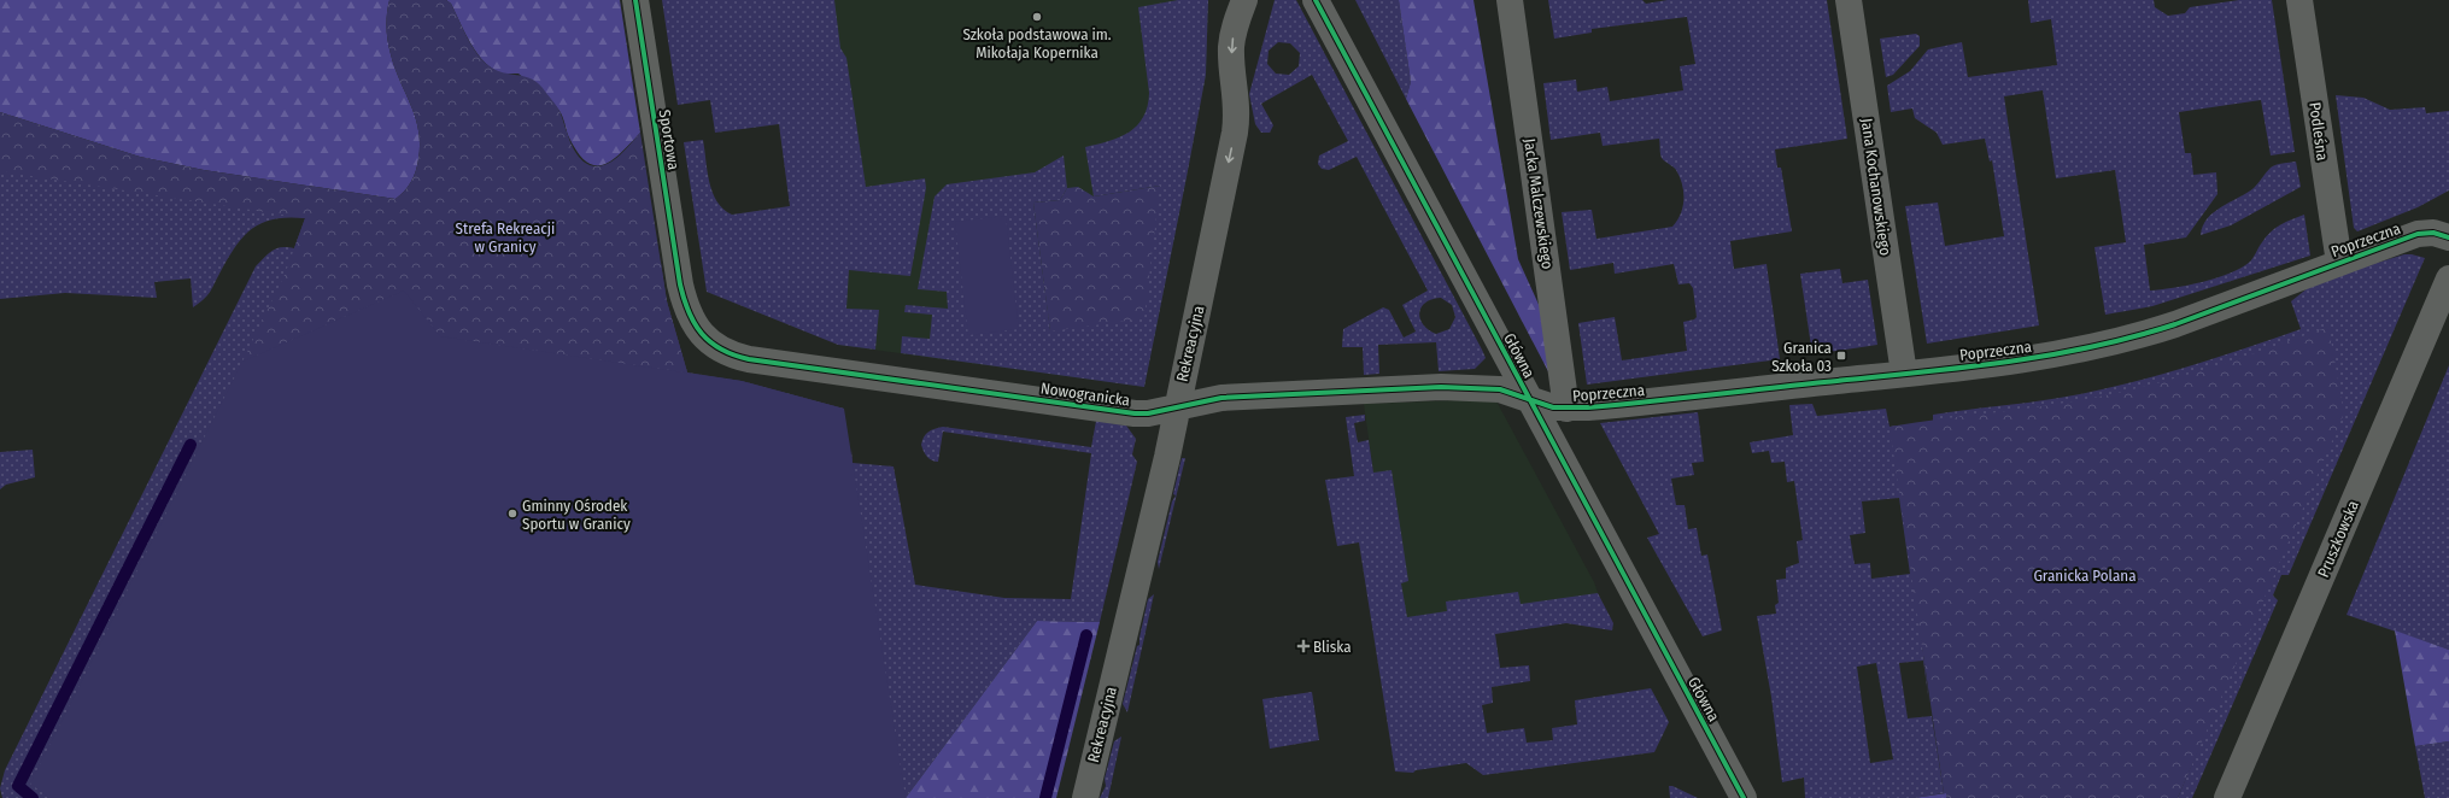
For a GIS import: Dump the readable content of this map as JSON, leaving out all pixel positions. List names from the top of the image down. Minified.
{"streets":{"street":["Podleśna","Sportowa","Jana Kochanowskiego","Jacka Malczewskiego","Poprzeczna","Rekreacyjna","Główna","Nowogranicka","Pruszkowska"]},"crossings":[["Podleśna","Poprzeczna"],["Sportowa","Nowogranicka"],["Jana Kochanowskiego","Poprzeczna"],["Jacka Malczewskiego","Poprzeczna"],["Poprzeczna","Główna"],["Poprzeczna","Nowogranicka"],["Rekreacyjna","Nowogranicka"],["Główna","Nowogranicka"]],"one_way":["Rekreacyjna"],"parks":["Strefa Rekreacji w Granicy","Granicka Polana"],"places":{"other":["Szkoła podstawowa im. Mikołaja Kopernika","Gminny Ośrodek Sportu w Granicy"],"transit":["Granica Szkoła 03"],"health":["Bliska"]}}
